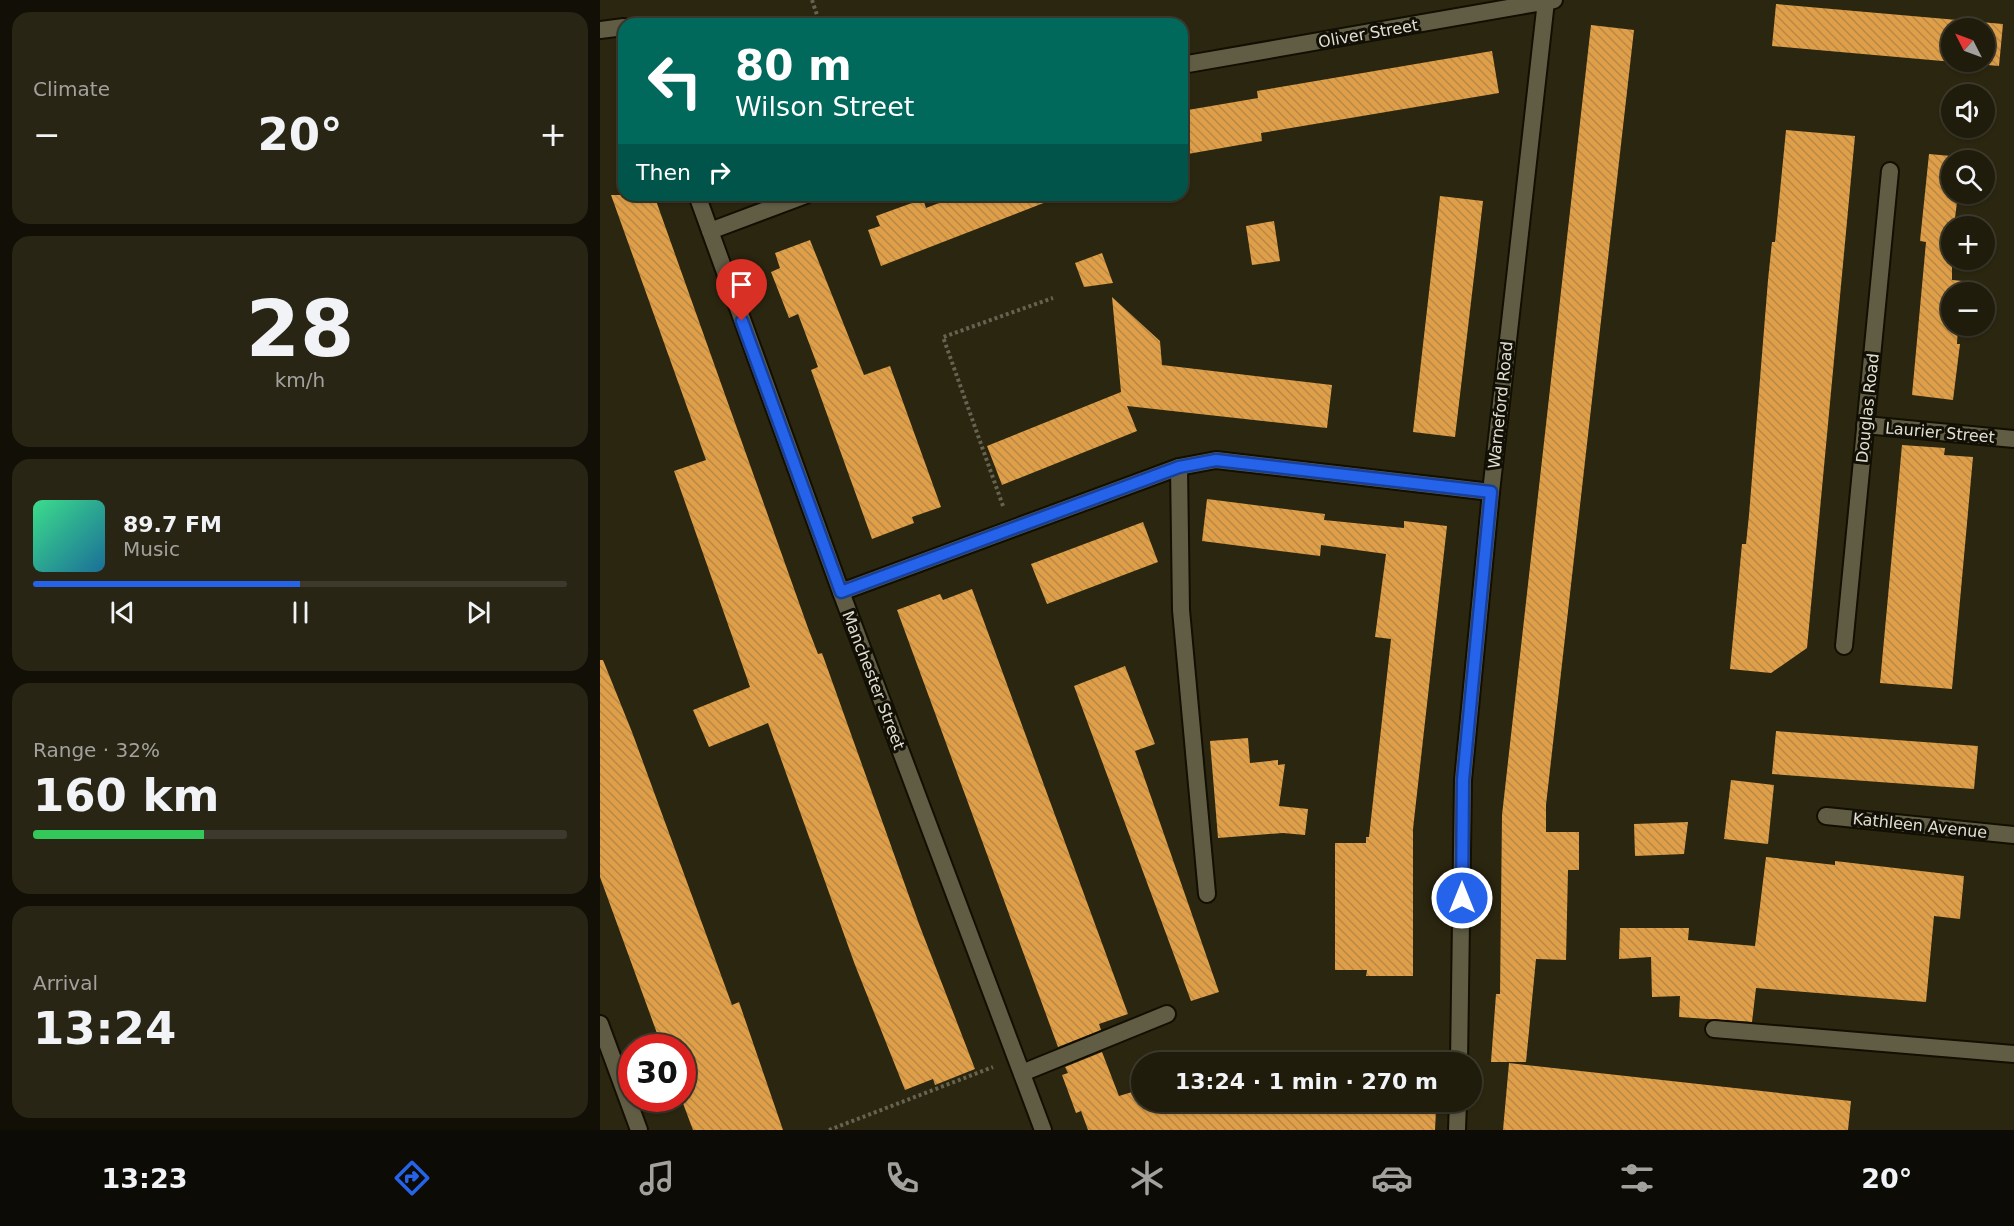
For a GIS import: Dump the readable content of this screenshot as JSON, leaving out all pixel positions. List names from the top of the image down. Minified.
{"streets":{"street":["Oliver Street","Warneford Road","Douglas Road","Laurier Street","Manchester Street","Kathleen Avenue"]},"crossings":[["Oliver Street","Warneford Road"],["Douglas Road","Laurier Street"]],"north":"top left","page":{"tile":["Climate",["28","km/h"],["Range · 32%","160 km"],["Arrival","13:24"]],"map_buttons":["+","−"],"turn":["80 m","Wilson Street"],"heat":["−","20°","+"],"then":"Then","song":["89.7 FM","Music"],"limit":"30","trip":"13:24 · 1 min · 270 m","tabs":["13:23","20°"]}}
